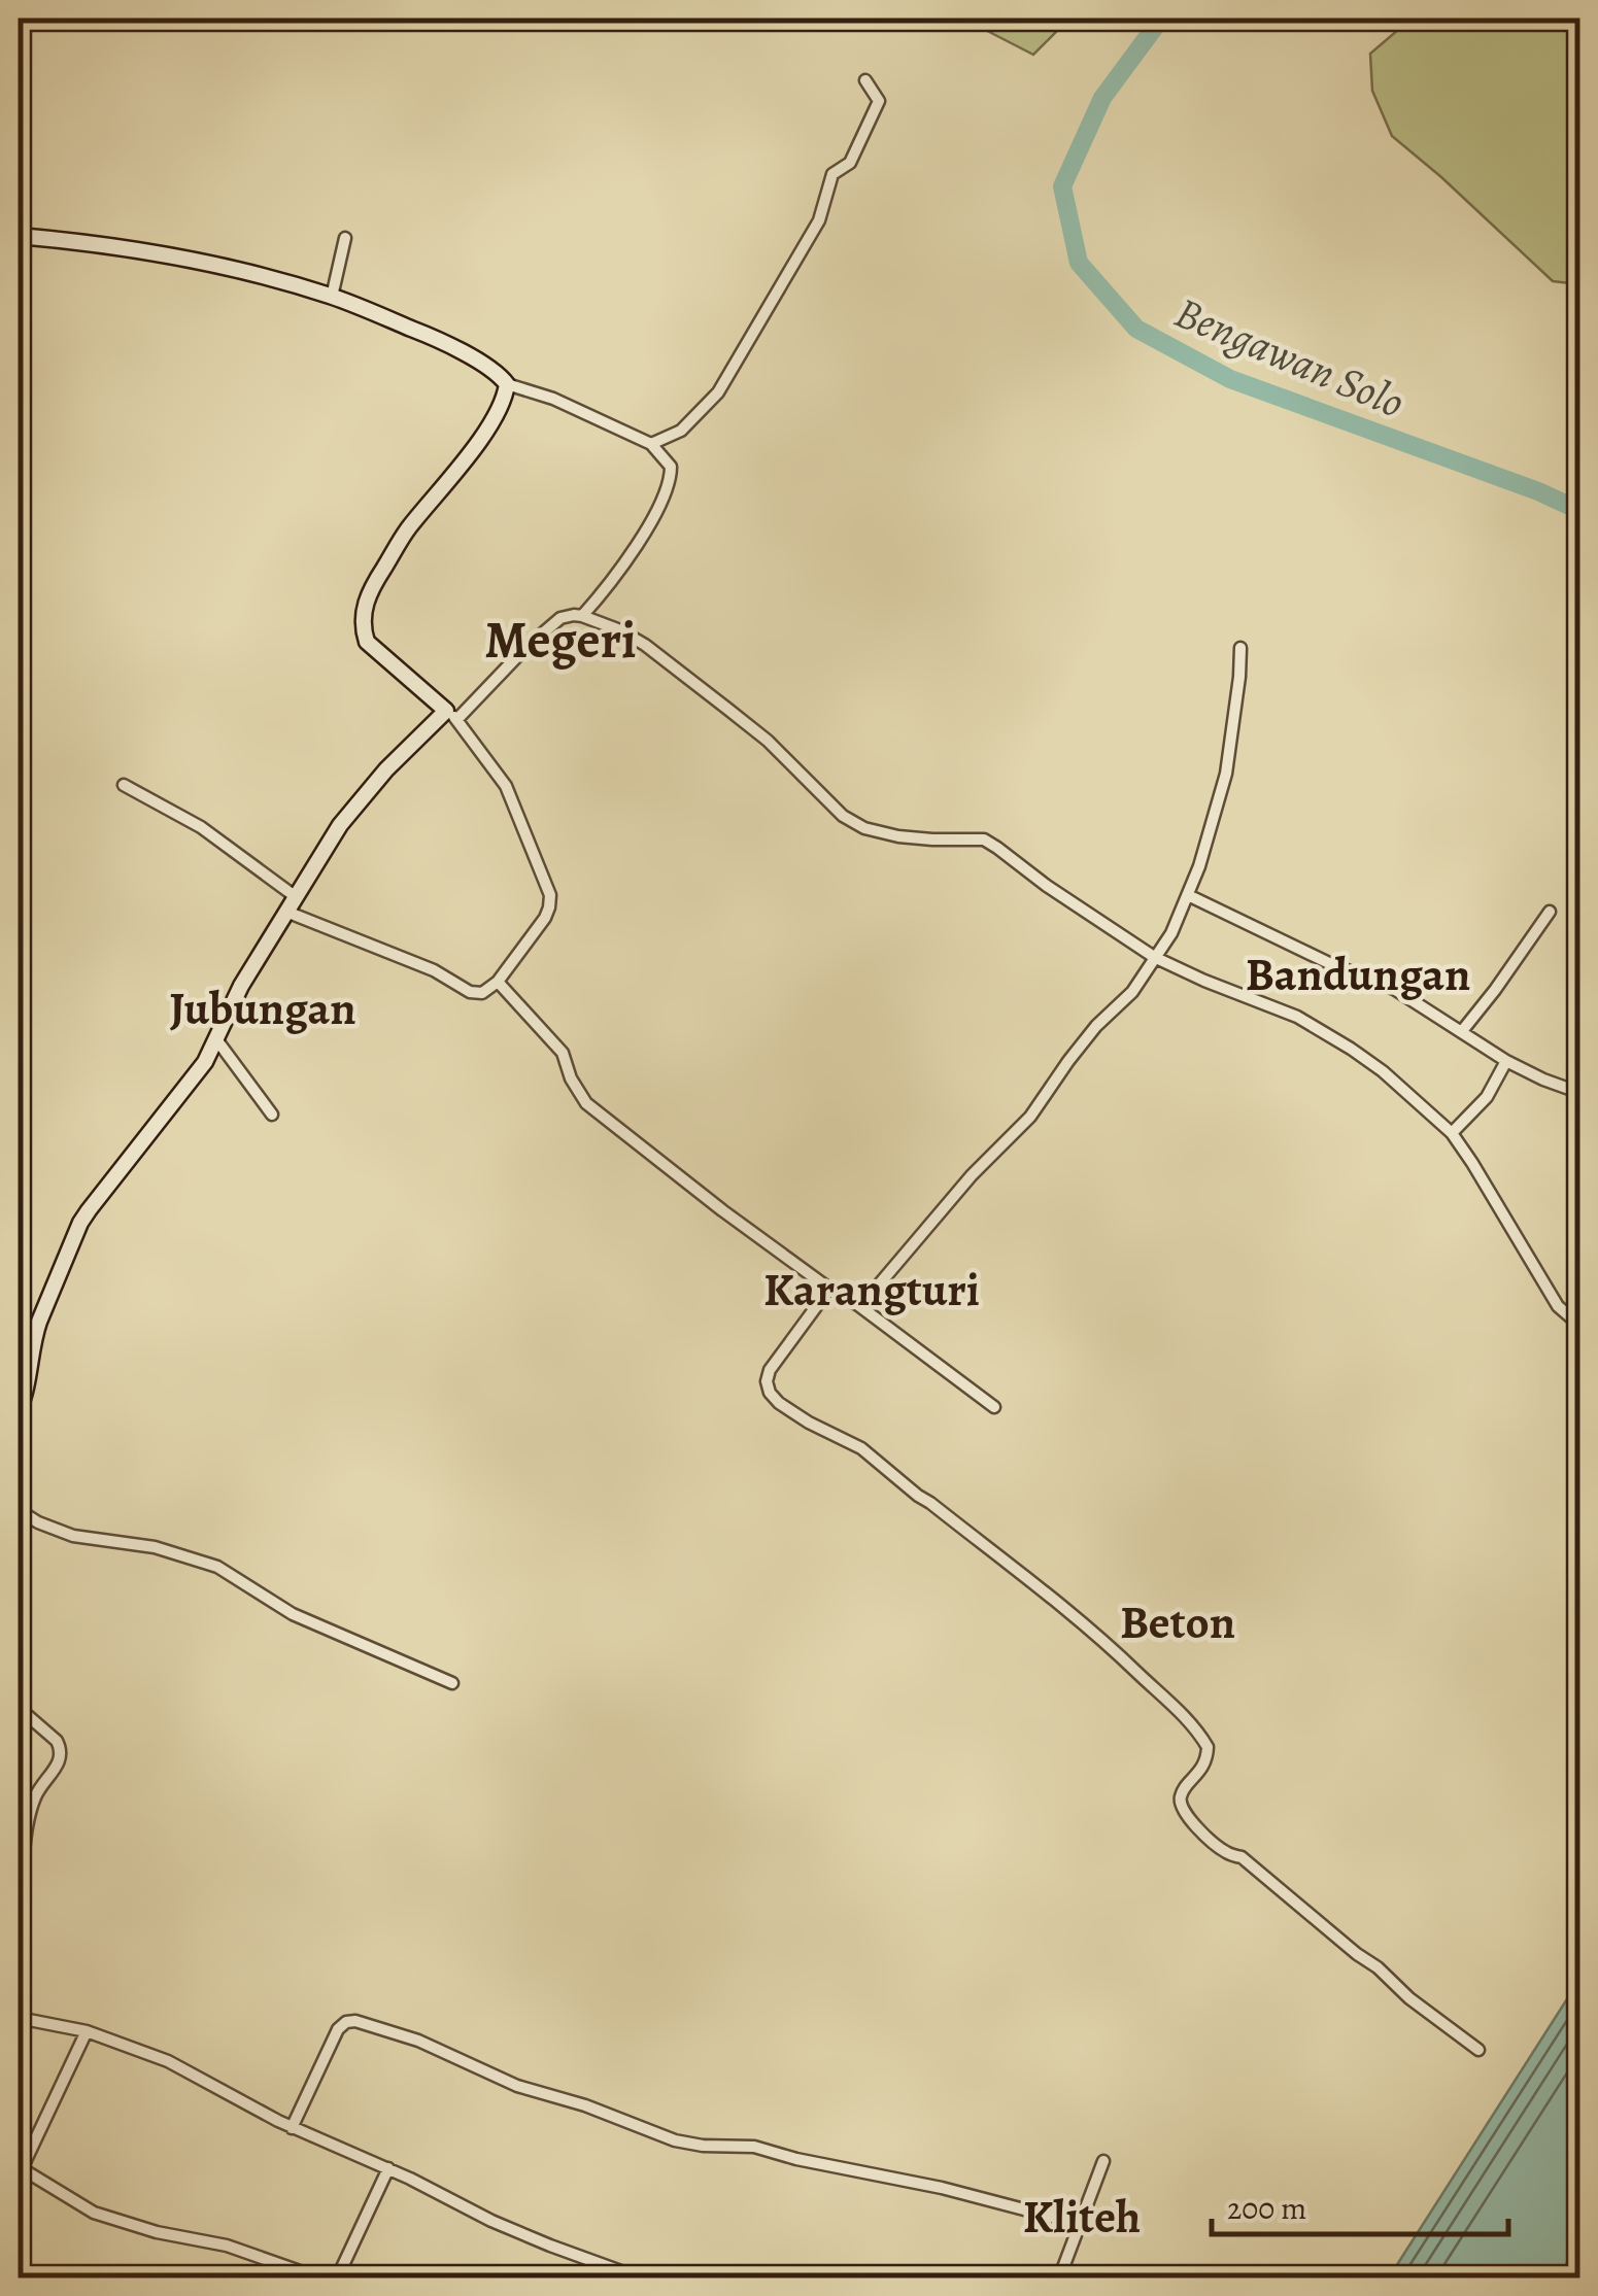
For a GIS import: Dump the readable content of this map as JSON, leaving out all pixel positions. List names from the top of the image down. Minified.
{"districts":["Megeri","Bandungan","Jubungan","Karangturi","Beton","Kliteh"],"water":["Bengawan Solo"],"scale_bar":"200 m"}
